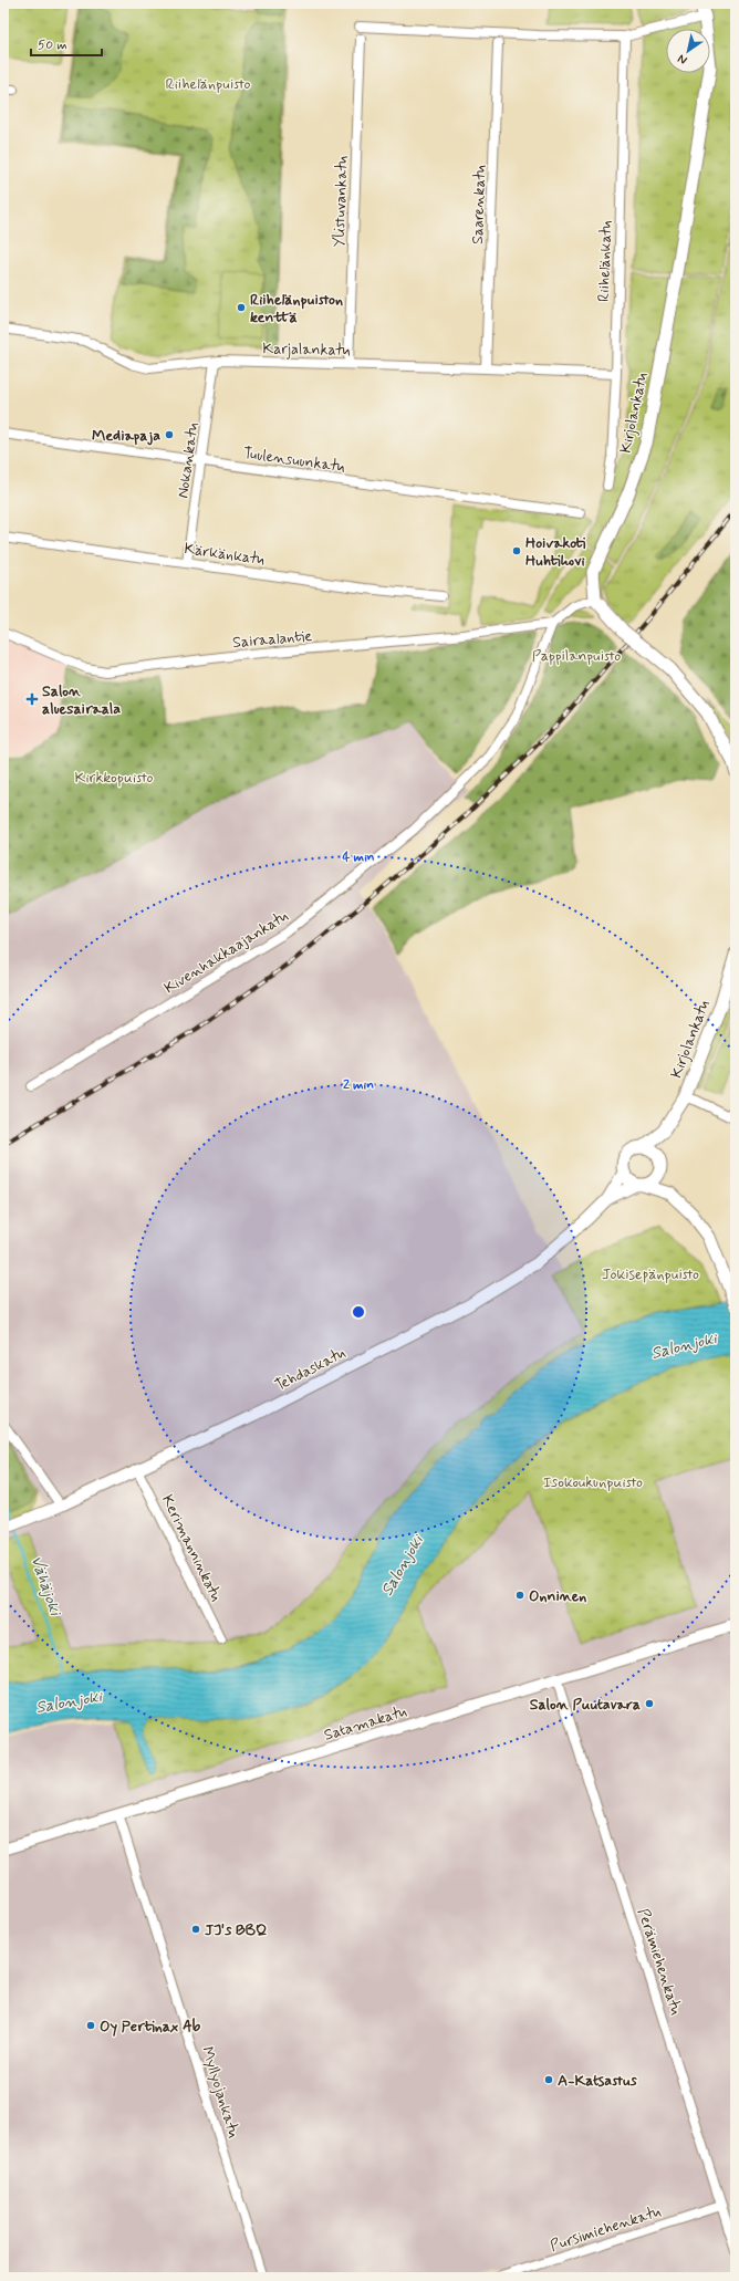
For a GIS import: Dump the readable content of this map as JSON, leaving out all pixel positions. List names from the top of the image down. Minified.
{"streets":{"main road":["Kirjolankatu"],"street":["Ylistuvankatu","Saarenkatu","Riihelänkatu","Karjalankatu","Tuulensuunkatu","Nokankatu","Kärkänkatu","Sairaalantie","Kivenhakkaajankatu","Tehdaskatu","Kerimanninkatu","Satamakatu","Perämiehenkatu","Myllyojankatu","Pursimiehenkatu"]},"crossings":[["Ylistuvankatu","Karjalankatu"],["Saarenkatu","Karjalankatu"],["Riihelänkatu","Karjalankatu"],["Karjalankatu","Nokankatu"],["Kirjolankatu","Tehdaskatu"],["Tuulensuunkatu","Nokankatu"],["Nokankatu","Kärkänkatu"],["Sairaalantie","Kivenhakkaajankatu"],["Tehdaskatu","Kerimanninkatu"],["Satamakatu","Perämiehenkatu"],["Satamakatu","Myllyojankatu"],["Perämiehenkatu","Pursimiehenkatu"]],"water":["Salonjoki","Vähäjoki"],"parks":["Riihelänpuisto","Pappilanpuisto","Kirkkopuisto","Jokisepänpuisto","Isokoukunpuisto"],"places":{"other":["Riihelänpuiston kenttä","Mediapaja","Hoivakoti Huhtihovi","Onninen","Salon Puutavara","JJ's BBQ","Oy Pertinax Ab","A-Katsastus"],"health":["Salon aluesairaala"]},"scale_bar":"50 m","north":"bottom left","rings":["4 min","2 min"]}
